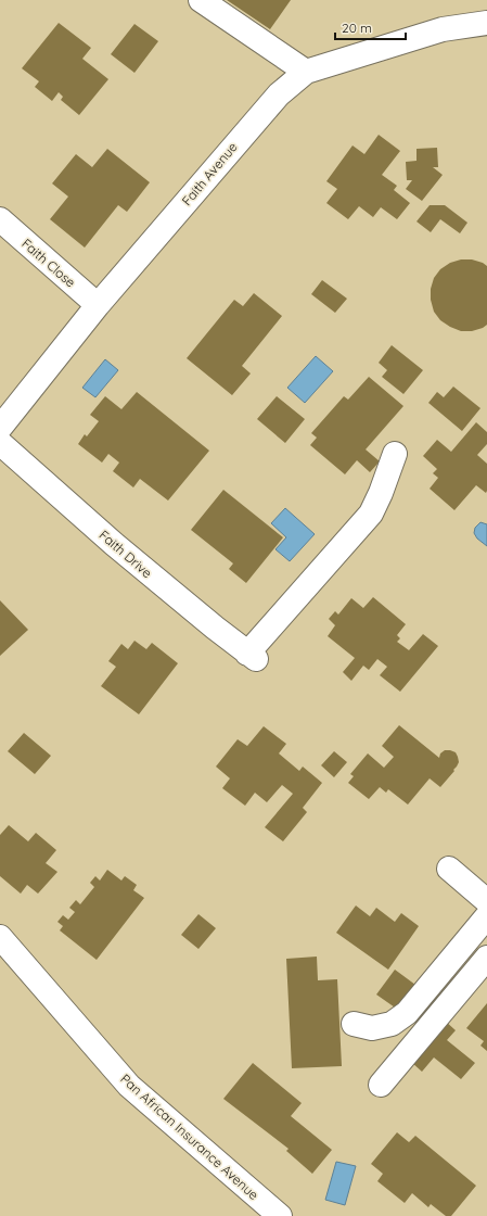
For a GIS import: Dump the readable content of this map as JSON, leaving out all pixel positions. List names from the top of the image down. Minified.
{"streets":{"street":["Faith Avenue","Faith Close","Faith Drive","Pan African Insurance Avenue"]},"crossings":[["Faith Avenue","Faith Close"]],"scale_bar":"20 m"}
